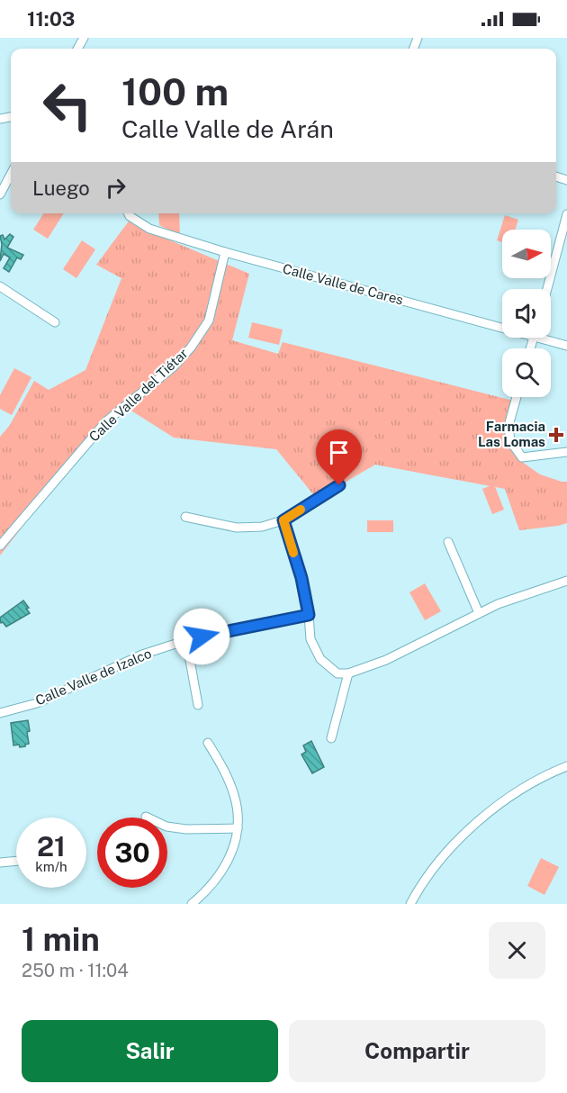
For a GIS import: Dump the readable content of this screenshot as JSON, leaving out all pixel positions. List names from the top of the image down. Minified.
{"streets":{"street":["Calle Valle de Cares","Calle Valle del Tiétar","Calle Valle de Izalco"]},"crossings":[["Calle Valle de Cares","Calle Valle del Tiétar"]],"places":{"health":["Farmacia Las Lomas"]},"north":"right","page":{"status":"11:03","turn":["100 m","Calle Valle de Arán"],"then":"Luego","speed":"21 km/h","limit":"30","heading":["1 min","250 m · 11:04"],"buttons":["Salir","Compartir"]}}
